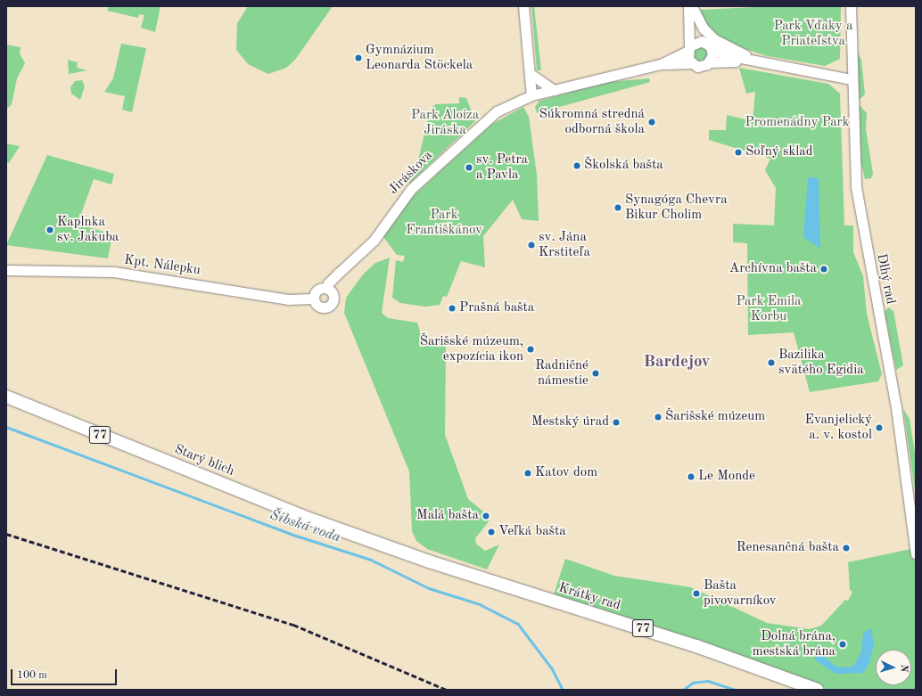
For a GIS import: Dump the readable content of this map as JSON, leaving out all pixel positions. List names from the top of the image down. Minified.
{"streets":{"main road":["77","Starý blich","Krátky rad"],"street":["Jiráskova","Kpt. Nálepku","Dlhý rad"]},"crossings":[["Jiráskova","Kpt. Nálepku"],["Starý blich","Krátky rad"]],"districts":["Bardejov"],"water":["Šibská voda"],"parks":["Park Vďaky a Priateľstva","Park Aloiza Jiráska","Promenádny Park","Park Františkánov","Park Emila Korbu"],"places":["Gymnázium Leonarda Stöckela","Súkromná stredná odborná škola","Soľný sklad","Školská bašta","sv. Petra a Pavla","Synagóga Chevra Bikur Cholim","Kaplnka sv. Jakuba","sv. Jána Krstiteľa","Archívna bašta","Prašná bašta","Šarišské múzeum, expozícia ikon","Bazilika svätého Egidia","Radničné námestie","Šarišské múzeum","Mestský úrad","Evanjelický a. v. kostol","Katov dom","Le Monde","Malá bašta","Veľká bašta","Renesančná bašta","Bašta pivovarníkov","Dolná brána, mestská brána"],"scale_bar":"100 m","north":"right"}
